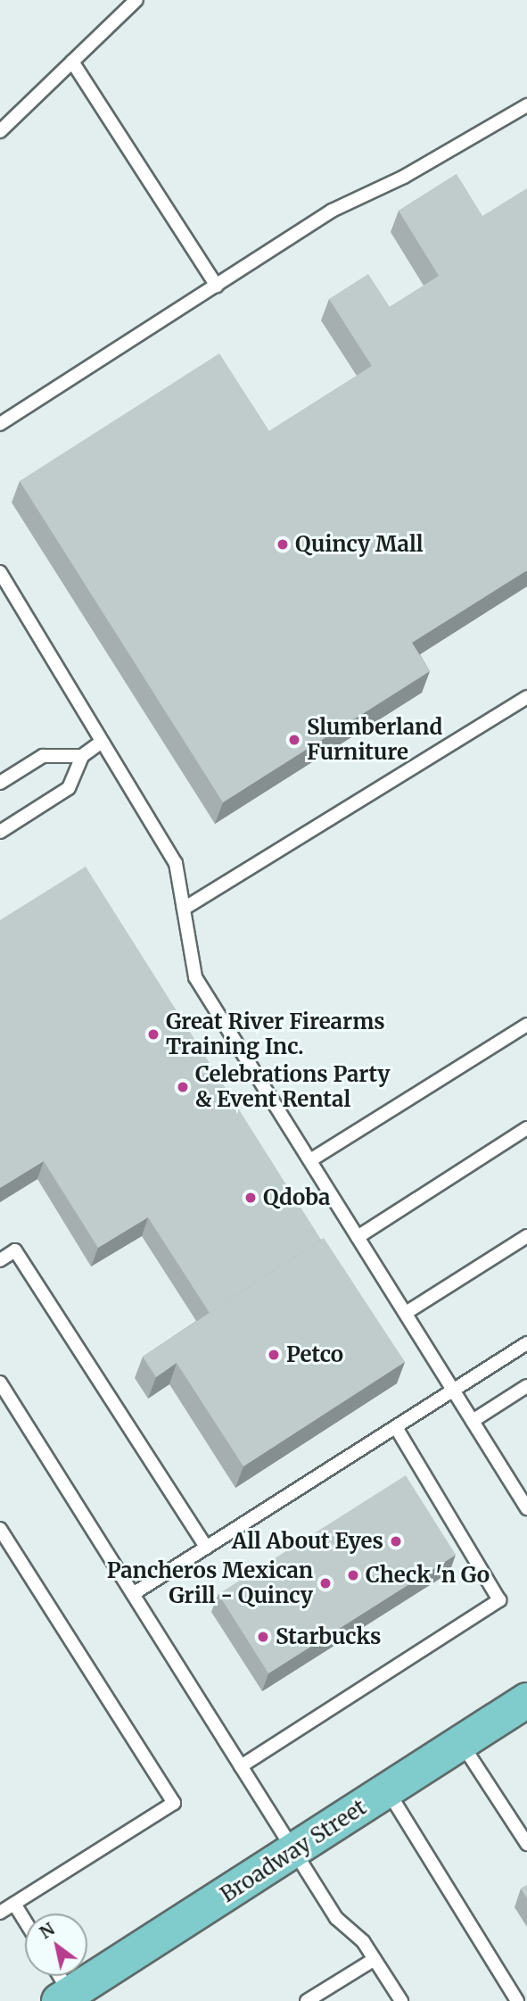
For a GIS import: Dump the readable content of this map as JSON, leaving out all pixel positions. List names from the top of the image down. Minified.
{"streets":{"main road":["Broadway Street"]},"places":["Quincy Mall","Slumberland Furniture","Great River Firearms Training Inc.","Celebrations Party & Event Rental","Qdoba","Petco","All About Eyes","Check 'n Go","Pancheros Mexican Grill - Quincy","Starbucks"],"north":"top left"}
